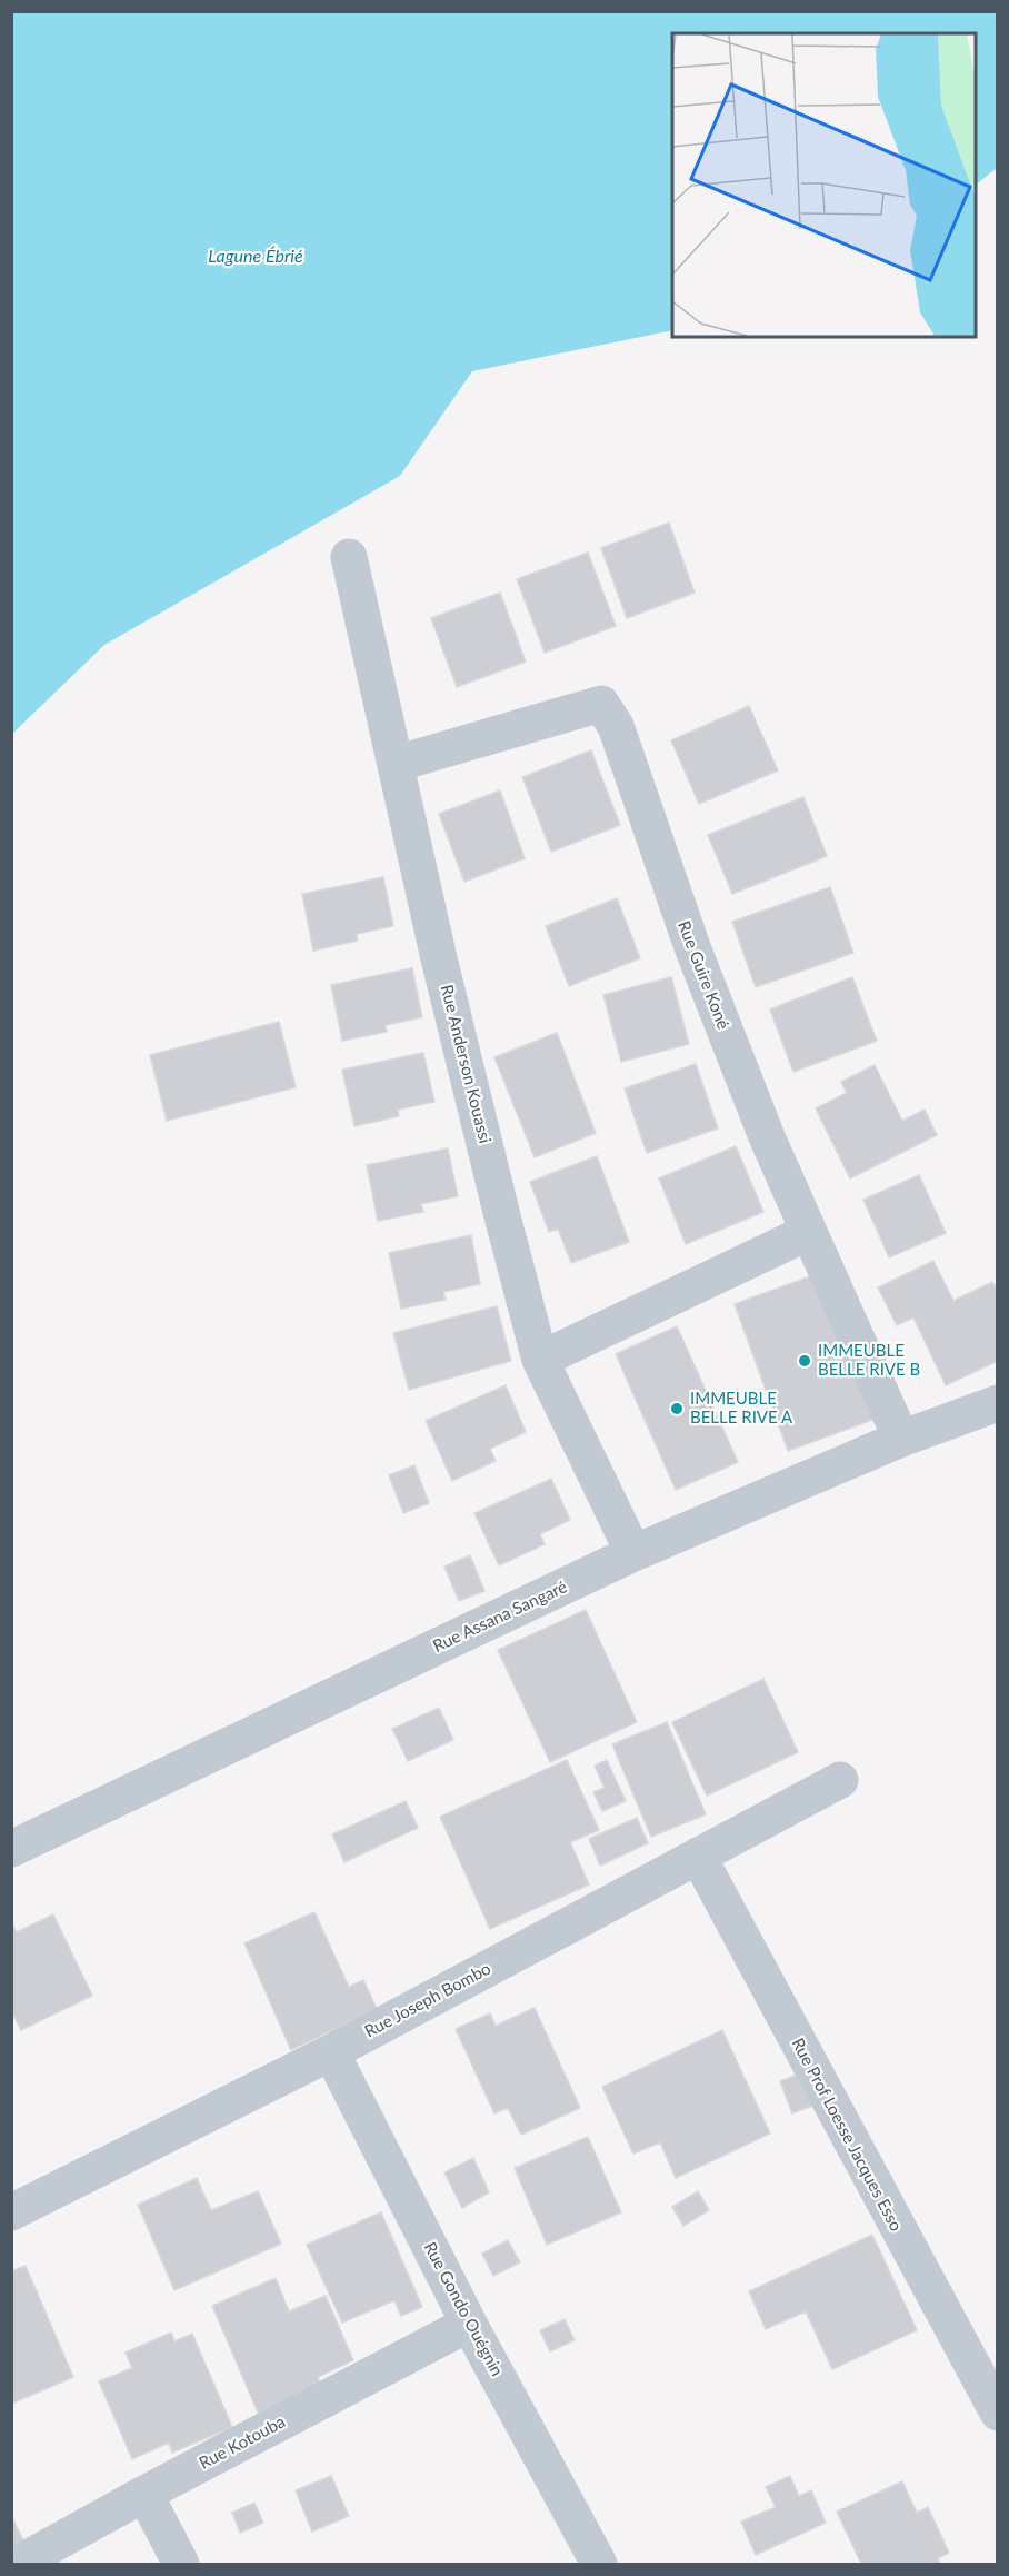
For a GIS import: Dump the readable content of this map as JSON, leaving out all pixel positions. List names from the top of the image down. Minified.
{"streets":{"street":["Rue Guire Koné","Rue Anderson Kouassi","Rue Assana Sangaré","Rue Joseph Bombo","Rue Prof Loesse Jacques Esso","Rue Gondo Ouégnin","Rue Kotouba"]},"crossings":[["Rue Guire Koné","Rue Anderson Kouassi"],["Rue Guire Koné","Rue Assana Sangaré"],["Rue Anderson Kouassi","Rue Assana Sangaré"],["Rue Joseph Bombo","Rue Prof Loesse Jacques Esso"],["Rue Joseph Bombo","Rue Gondo Ouégnin"],["Rue Gondo Ouégnin","Rue Kotouba"]],"water":["Lagune Ébrié"],"places":["IMMEUBLE BELLE RIVE B","IMMEUBLE BELLE RIVE A"]}
